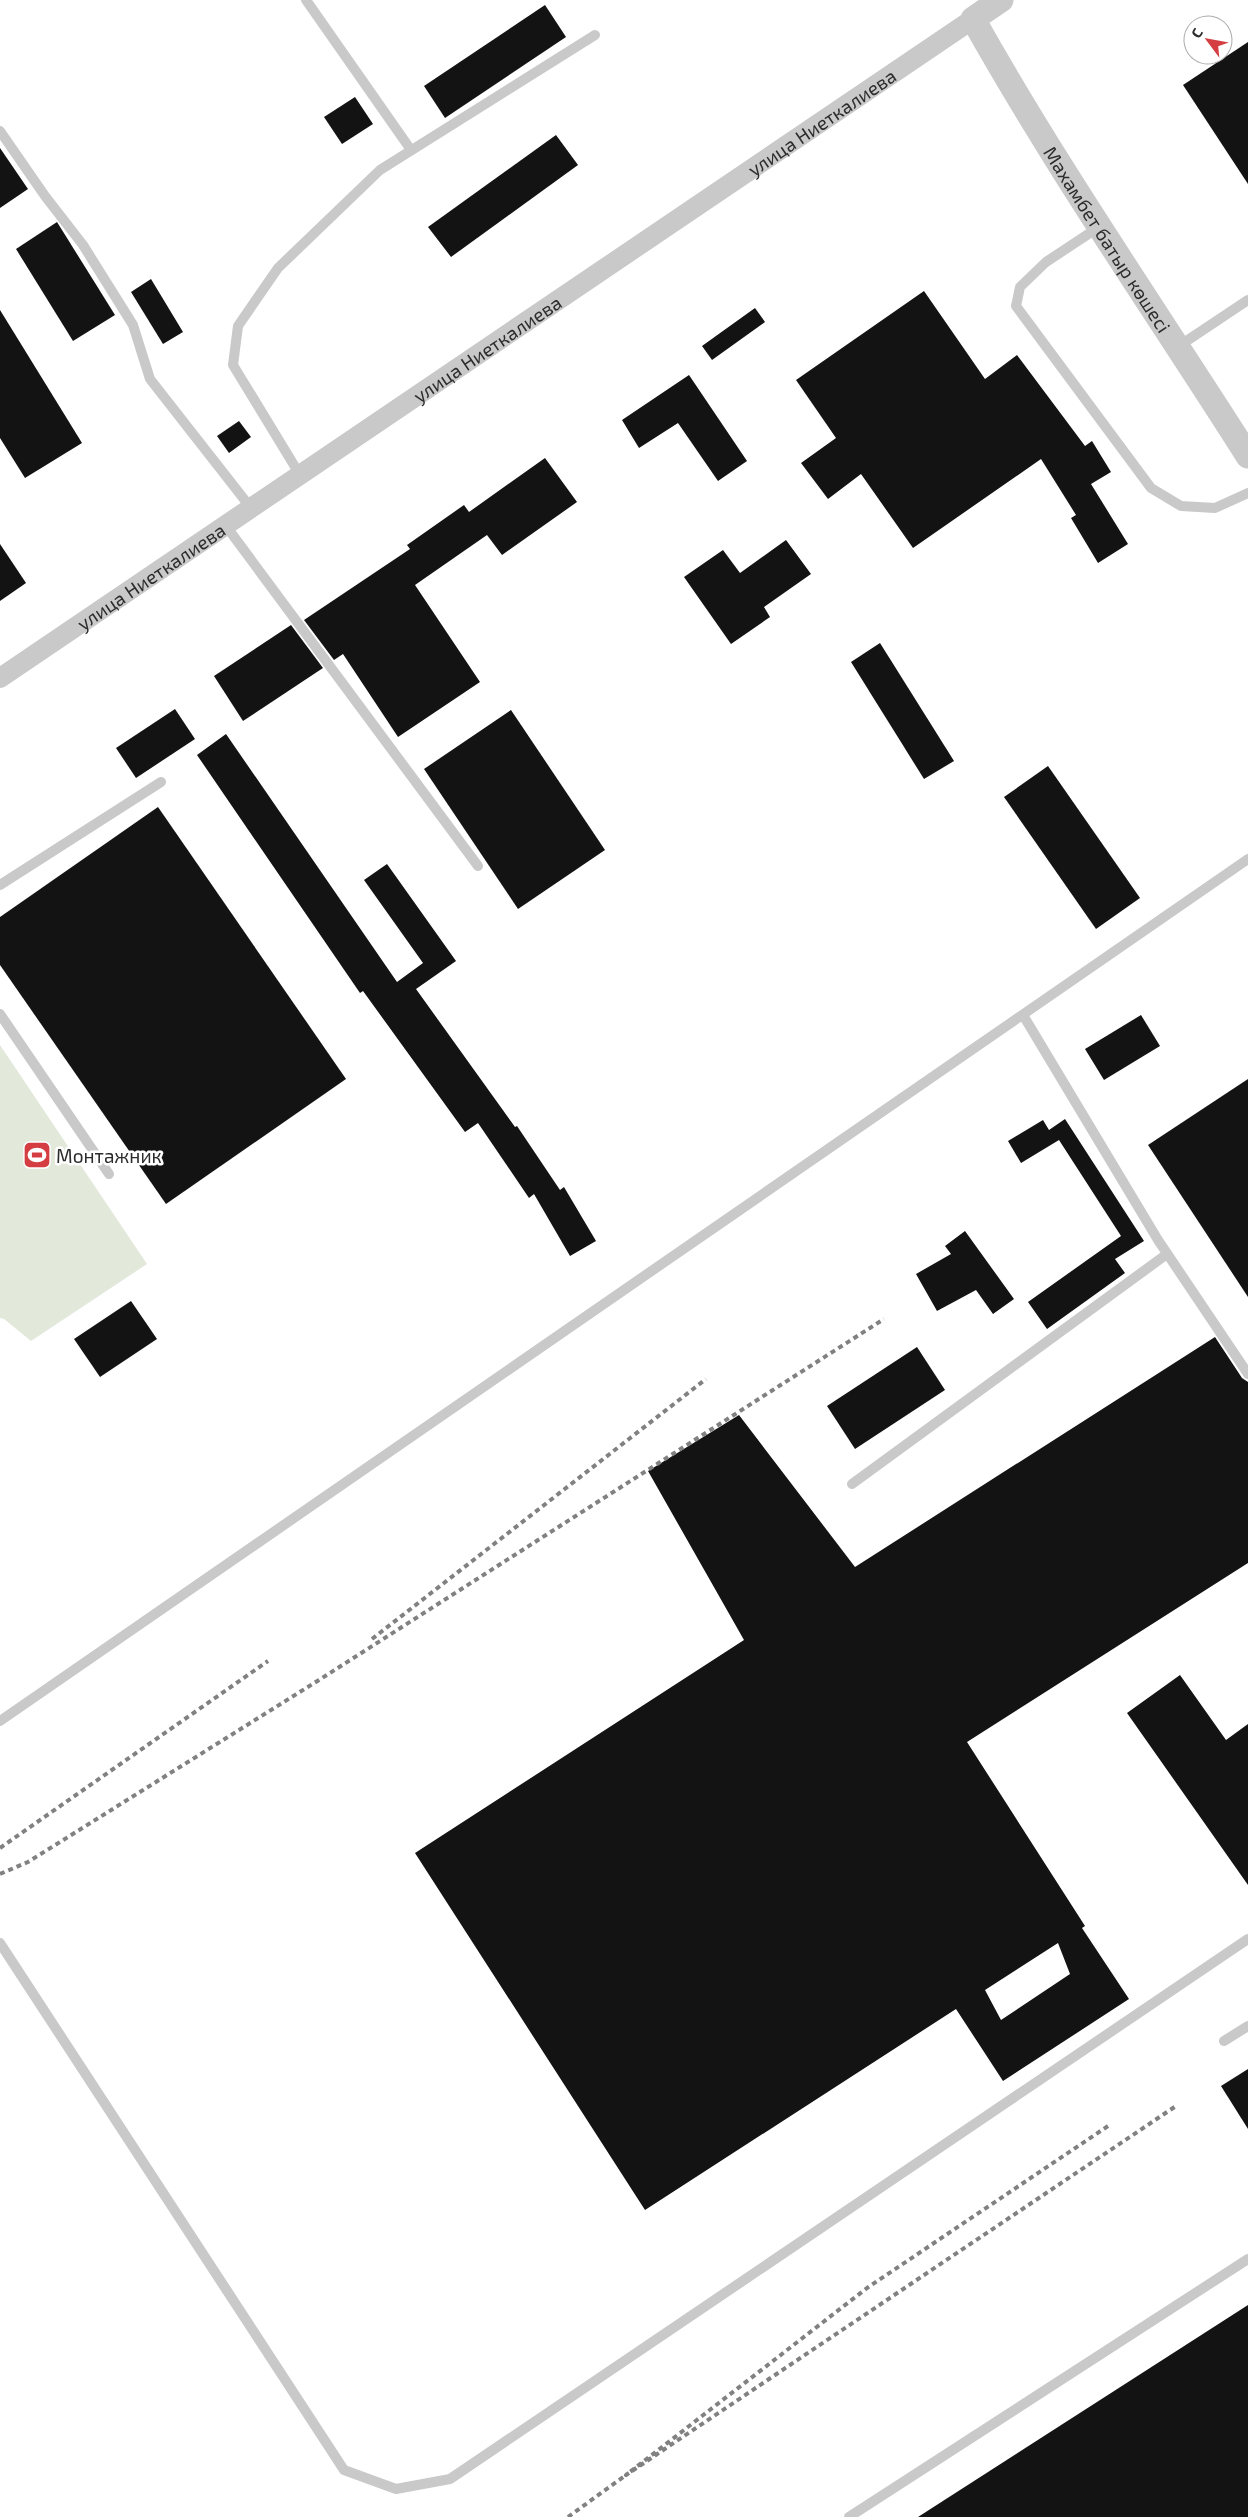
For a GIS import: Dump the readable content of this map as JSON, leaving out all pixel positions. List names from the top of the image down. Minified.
{"streets":{"street":["улица Ниеткалиева","Махамбет батыр көшесі"]},"crossings":[["улица Ниеткалиева","Махамбет батыр көшесі"]],"places":{"sports":["Монтажник"]},"north":"top left"}
